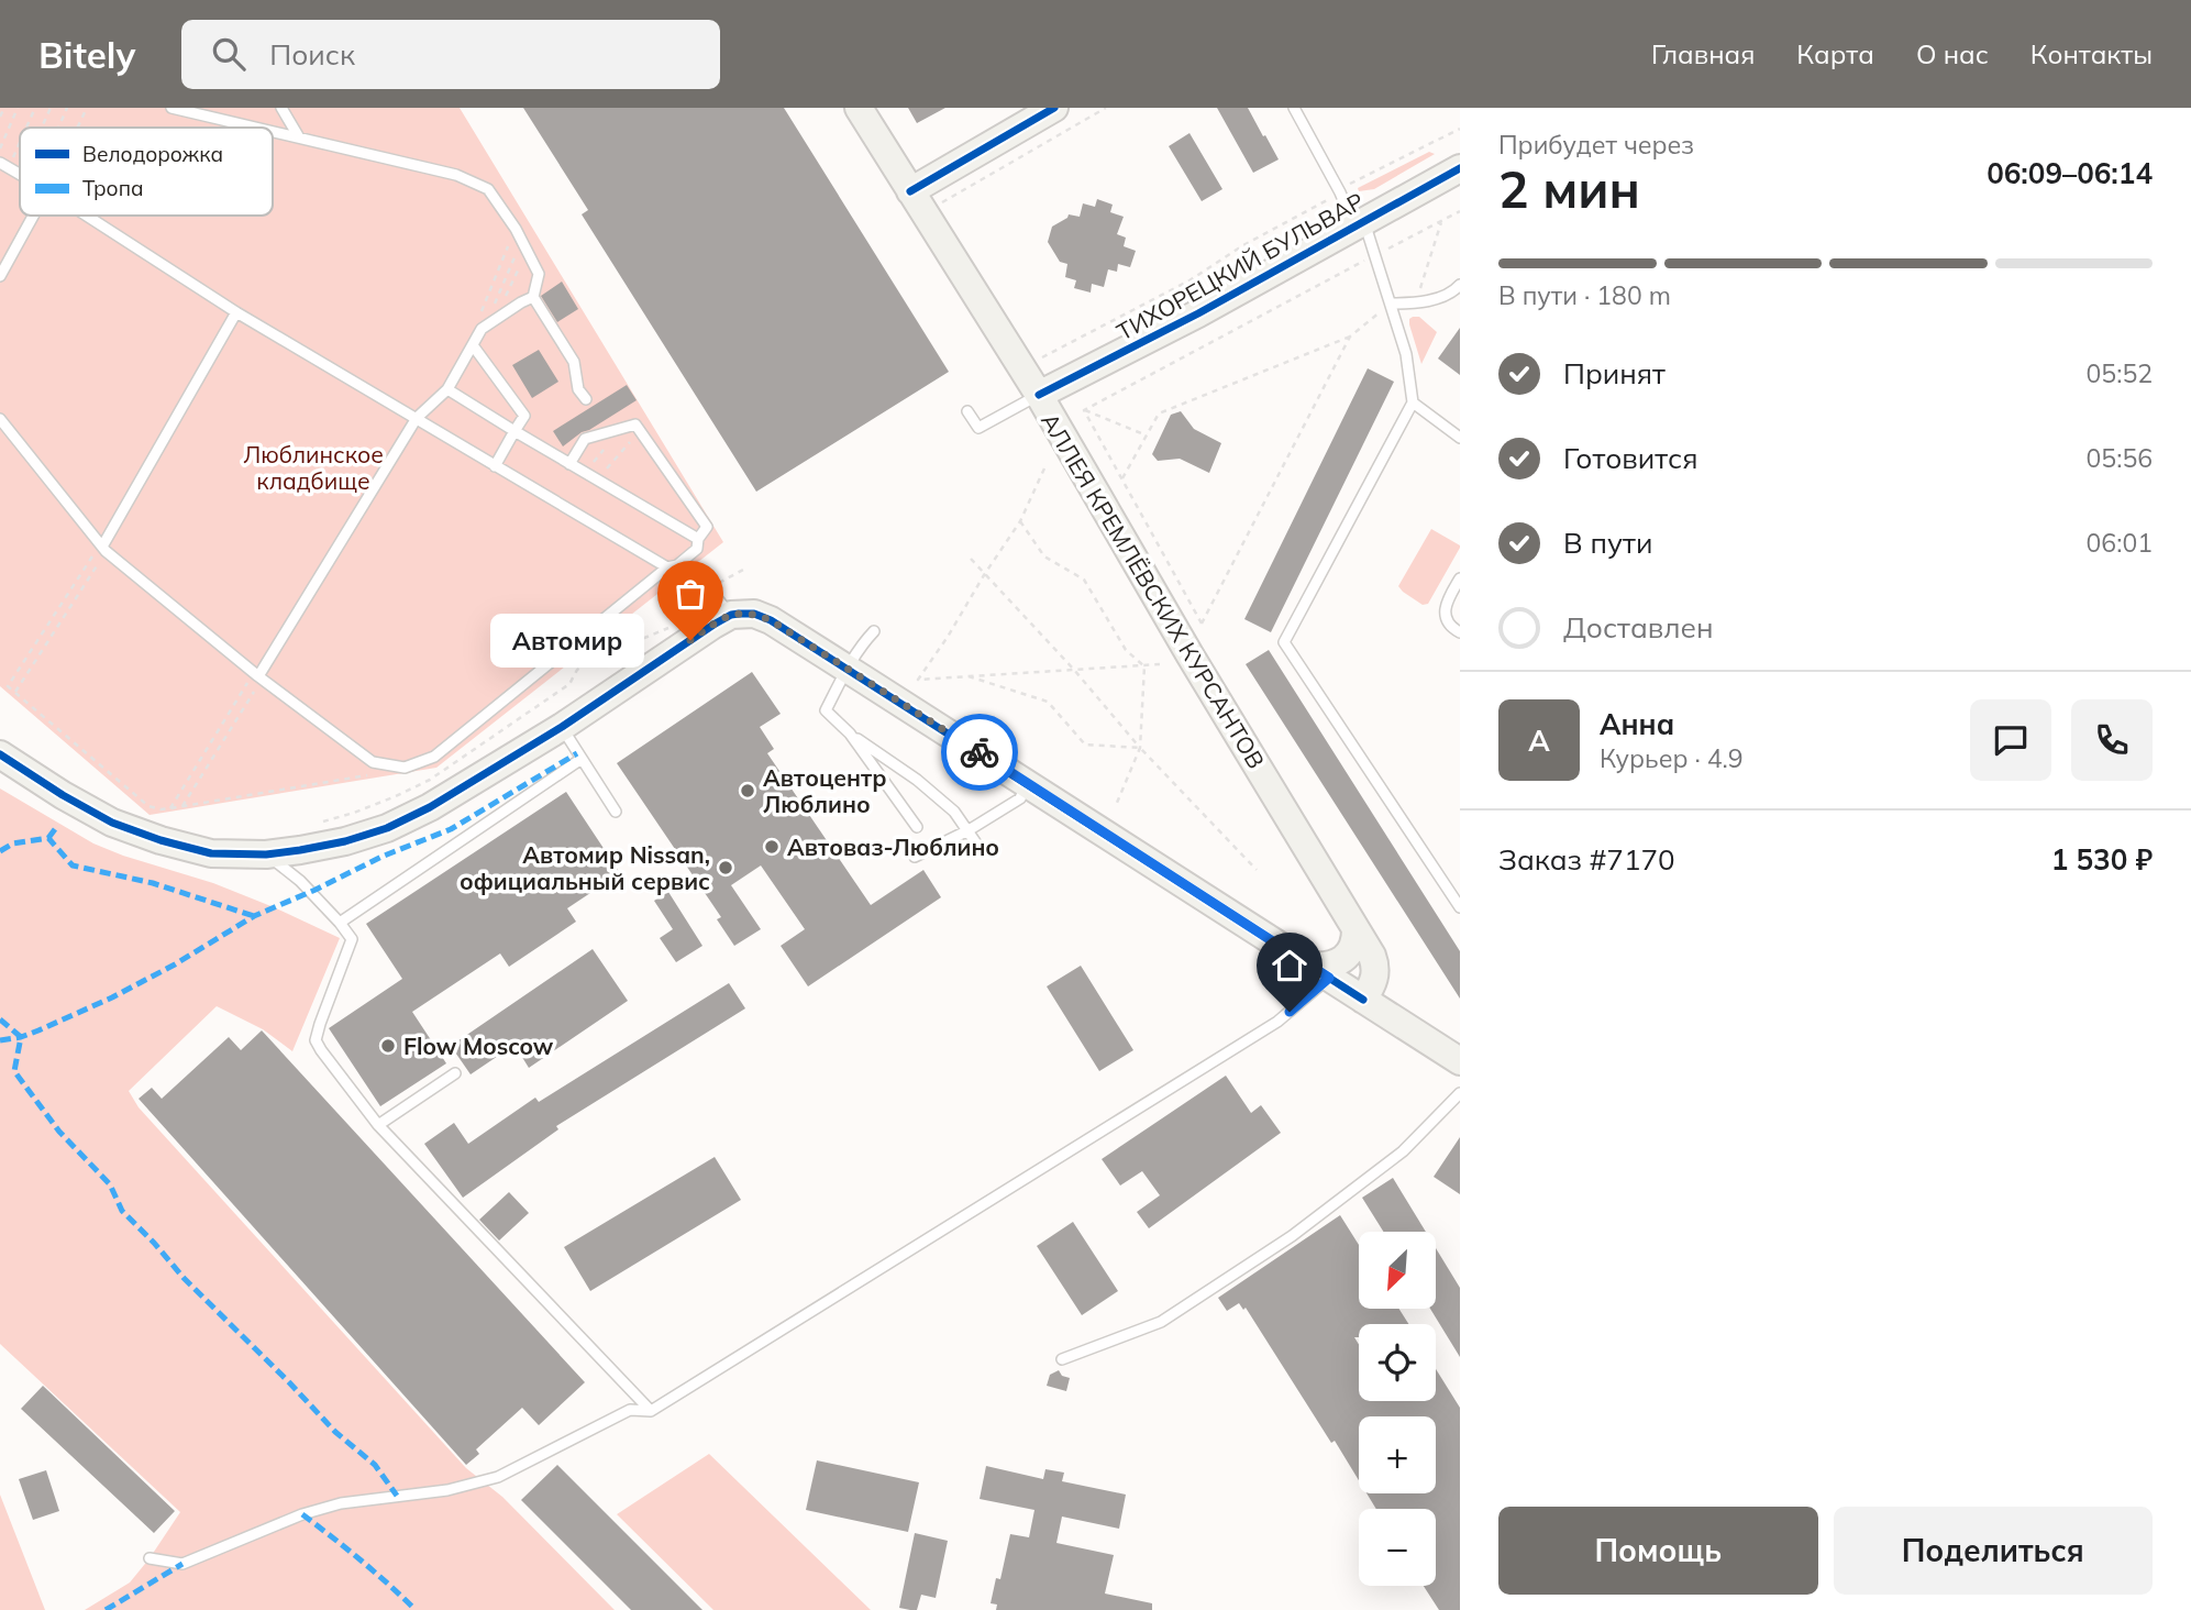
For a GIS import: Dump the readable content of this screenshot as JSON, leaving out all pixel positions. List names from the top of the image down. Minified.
{"streets":{"street":["ТИХОРЕЦКИЙ БУЛЬВАР","АЛЛЕЯ КРЕМЛЁВСКИХ КУРСАНТОВ"]},"crossings":[["ТИХОРЕЦКИЙ БУЛЬВАР","АЛЛЕЯ КРЕМЛЁВСКИХ КУРСАНТОВ"]],"parks":["Люблинское кладбище"],"places":["Автомир","Автоцентр Люблино","Автоваз-Люблино","Автомир Nissan, официальный сервис","Flow Moscow"],"legend":["Велодорожка","Тропа"],"north":"bottom left","page":{"header":"Bitely","search":"Поиск","nav":["Главная","Карта","О нас","Контакты"],"heading":["2 мин","Прибудет через","06:09–06:14"],"panel":["Анна","Курьер · 4.9","Заказ #7170","1 530 ₽"],"bar":"В пути · 180 m","list":[["Принят","05:52"],["Готовится","05:56"],["В пути","06:01"],"Доставлен"],"bubble":"Автомир","round":"А","map_buttons":["+","−"],"buttons":["Помощь","Поделиться"]}}
